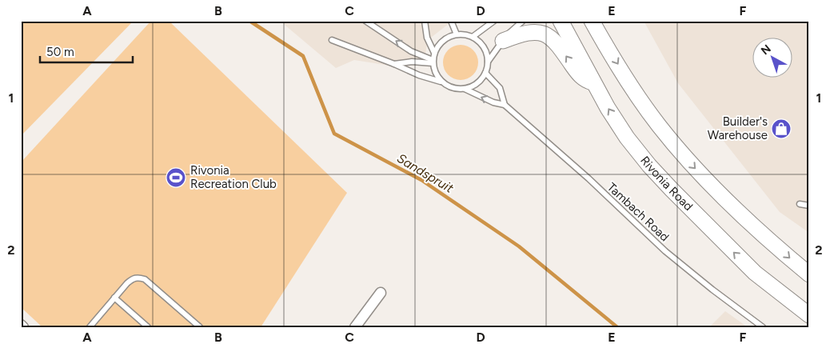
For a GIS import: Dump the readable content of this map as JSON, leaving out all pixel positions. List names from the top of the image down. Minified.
{"streets":{"main road":["Rivonia Road"],"lane":["Tambach Road"]},"water":["Sandspruit"],"places":{"shop":["Builder's Warehouse"],"sports":["Rivonia Recreation Club"]},"scale_bar":"50 m","north":"top left","grid":{"columns":["A","B","C","D","E","F"],"rows":["1","2"]}}
